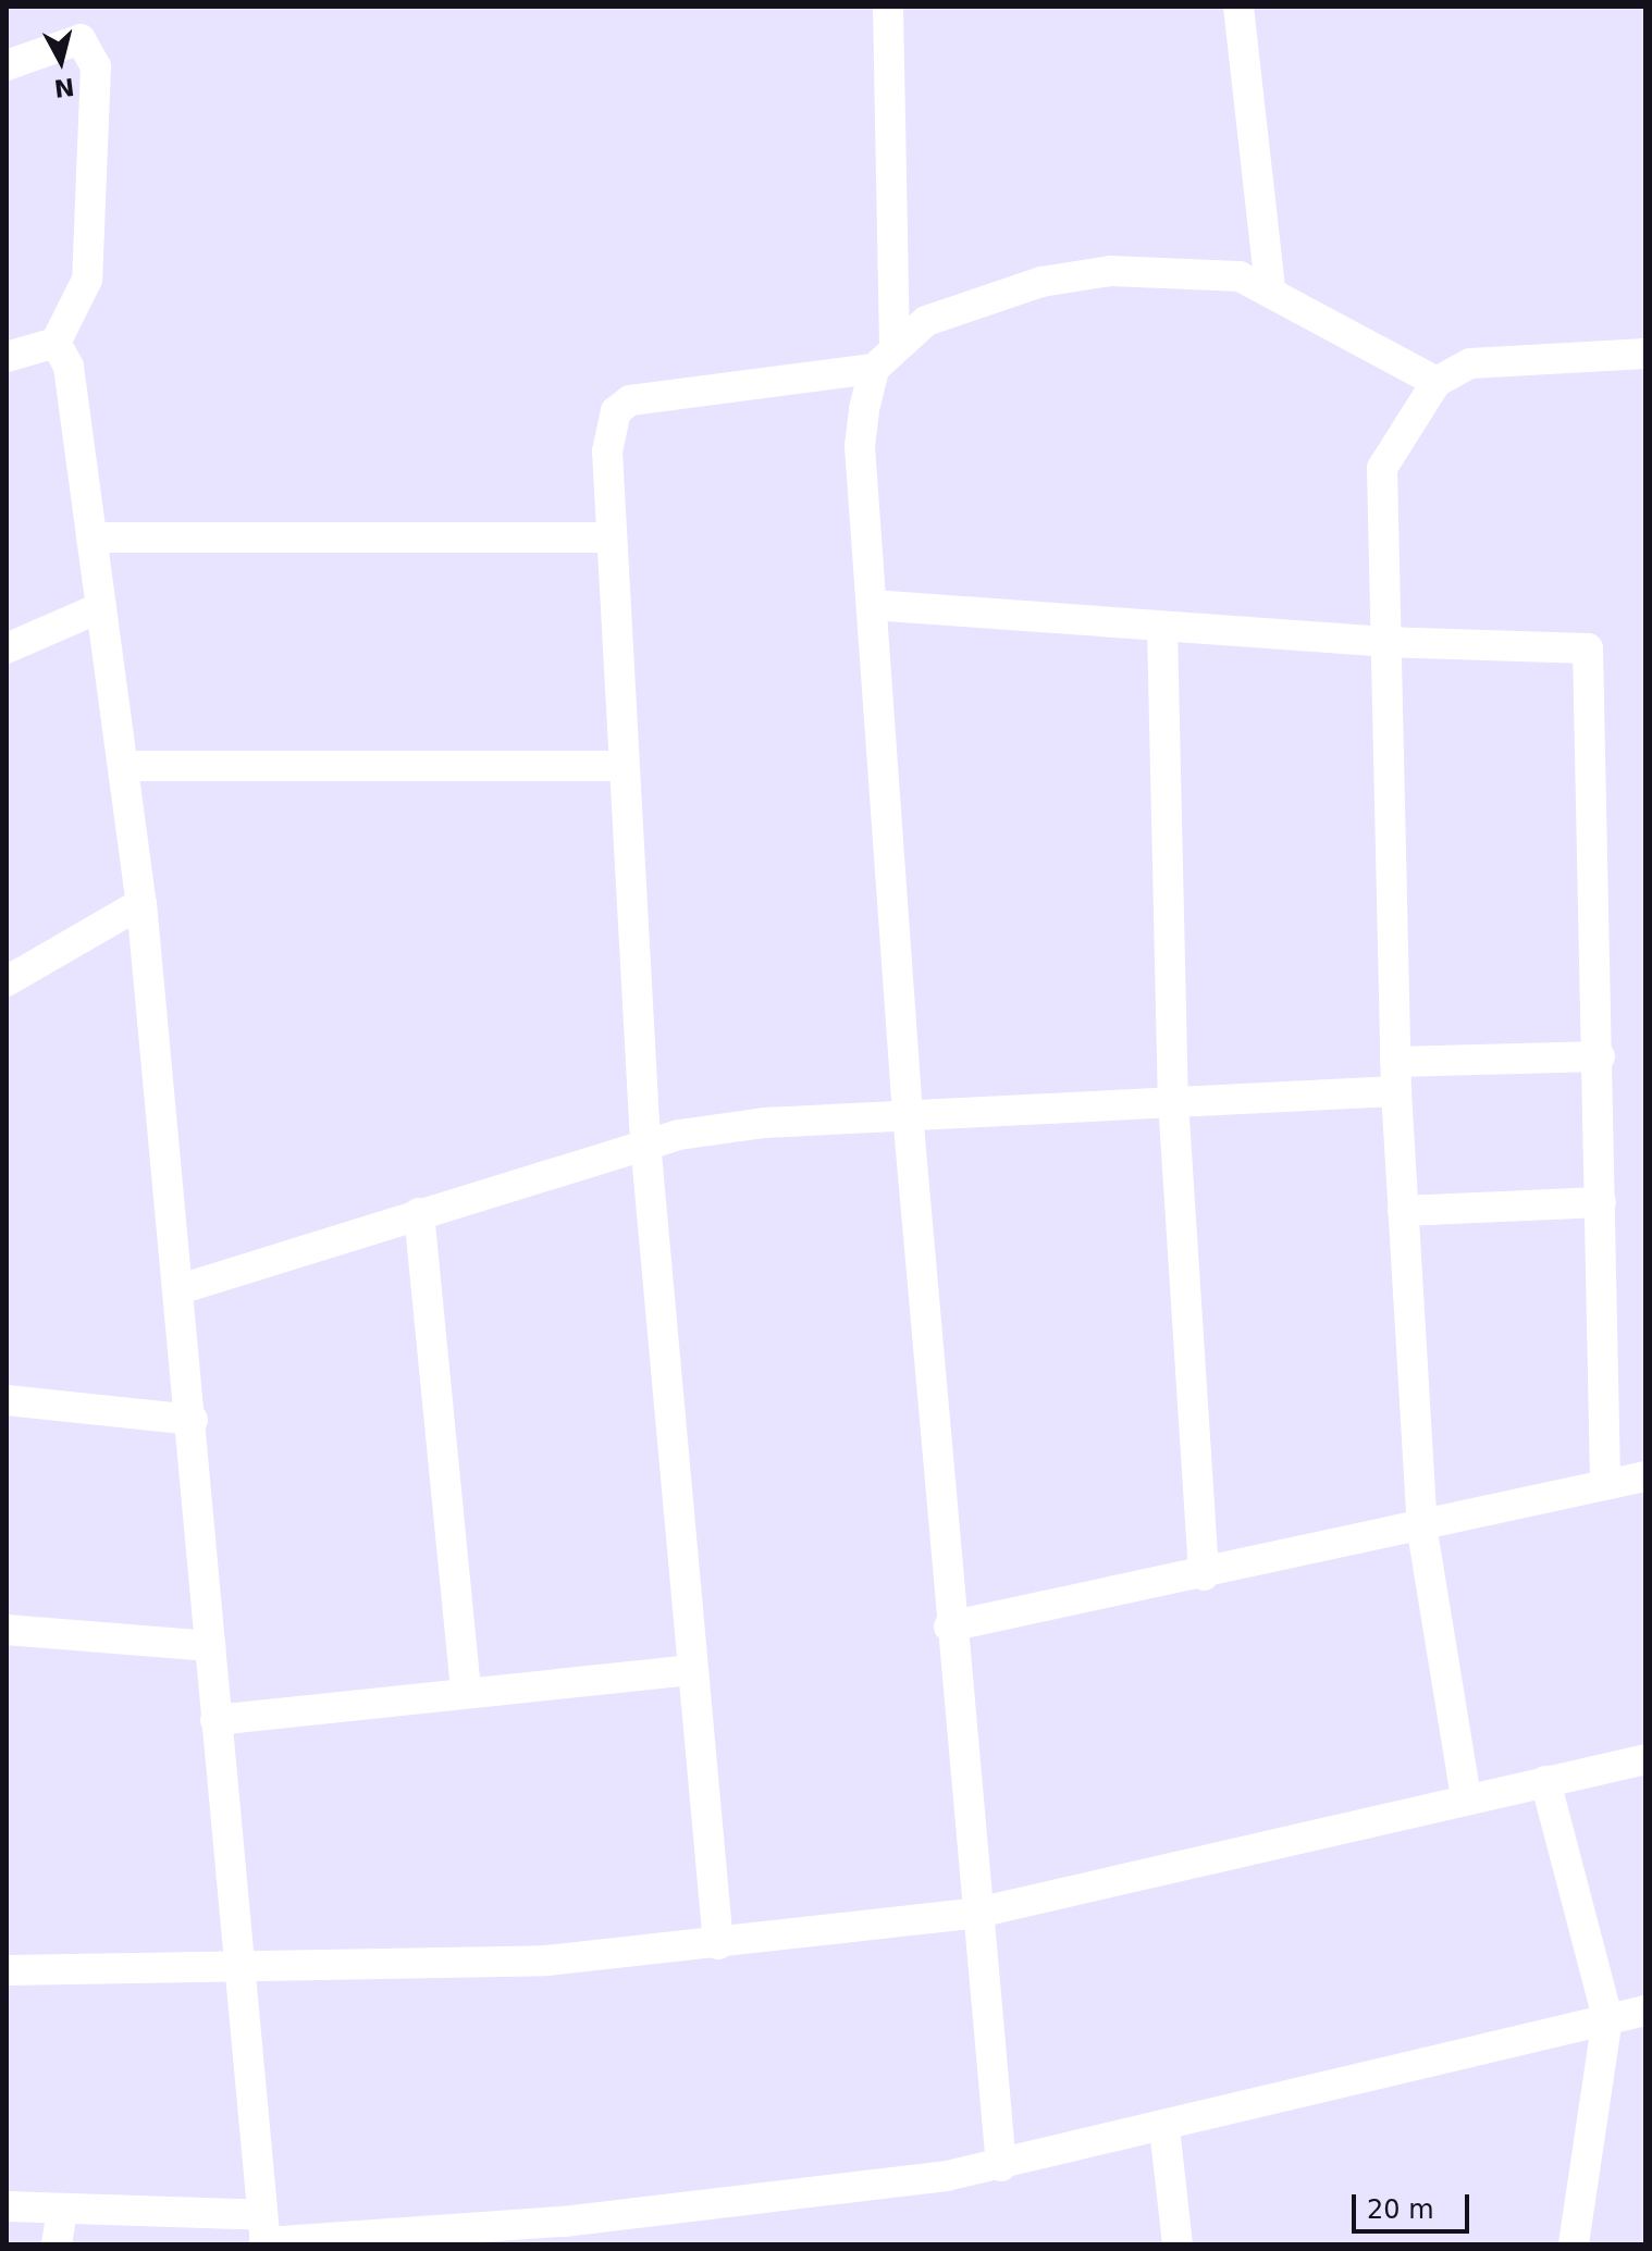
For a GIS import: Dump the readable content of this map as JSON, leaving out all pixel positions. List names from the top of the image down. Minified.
{"scale_bar":"20 m","north":"bottom"}
